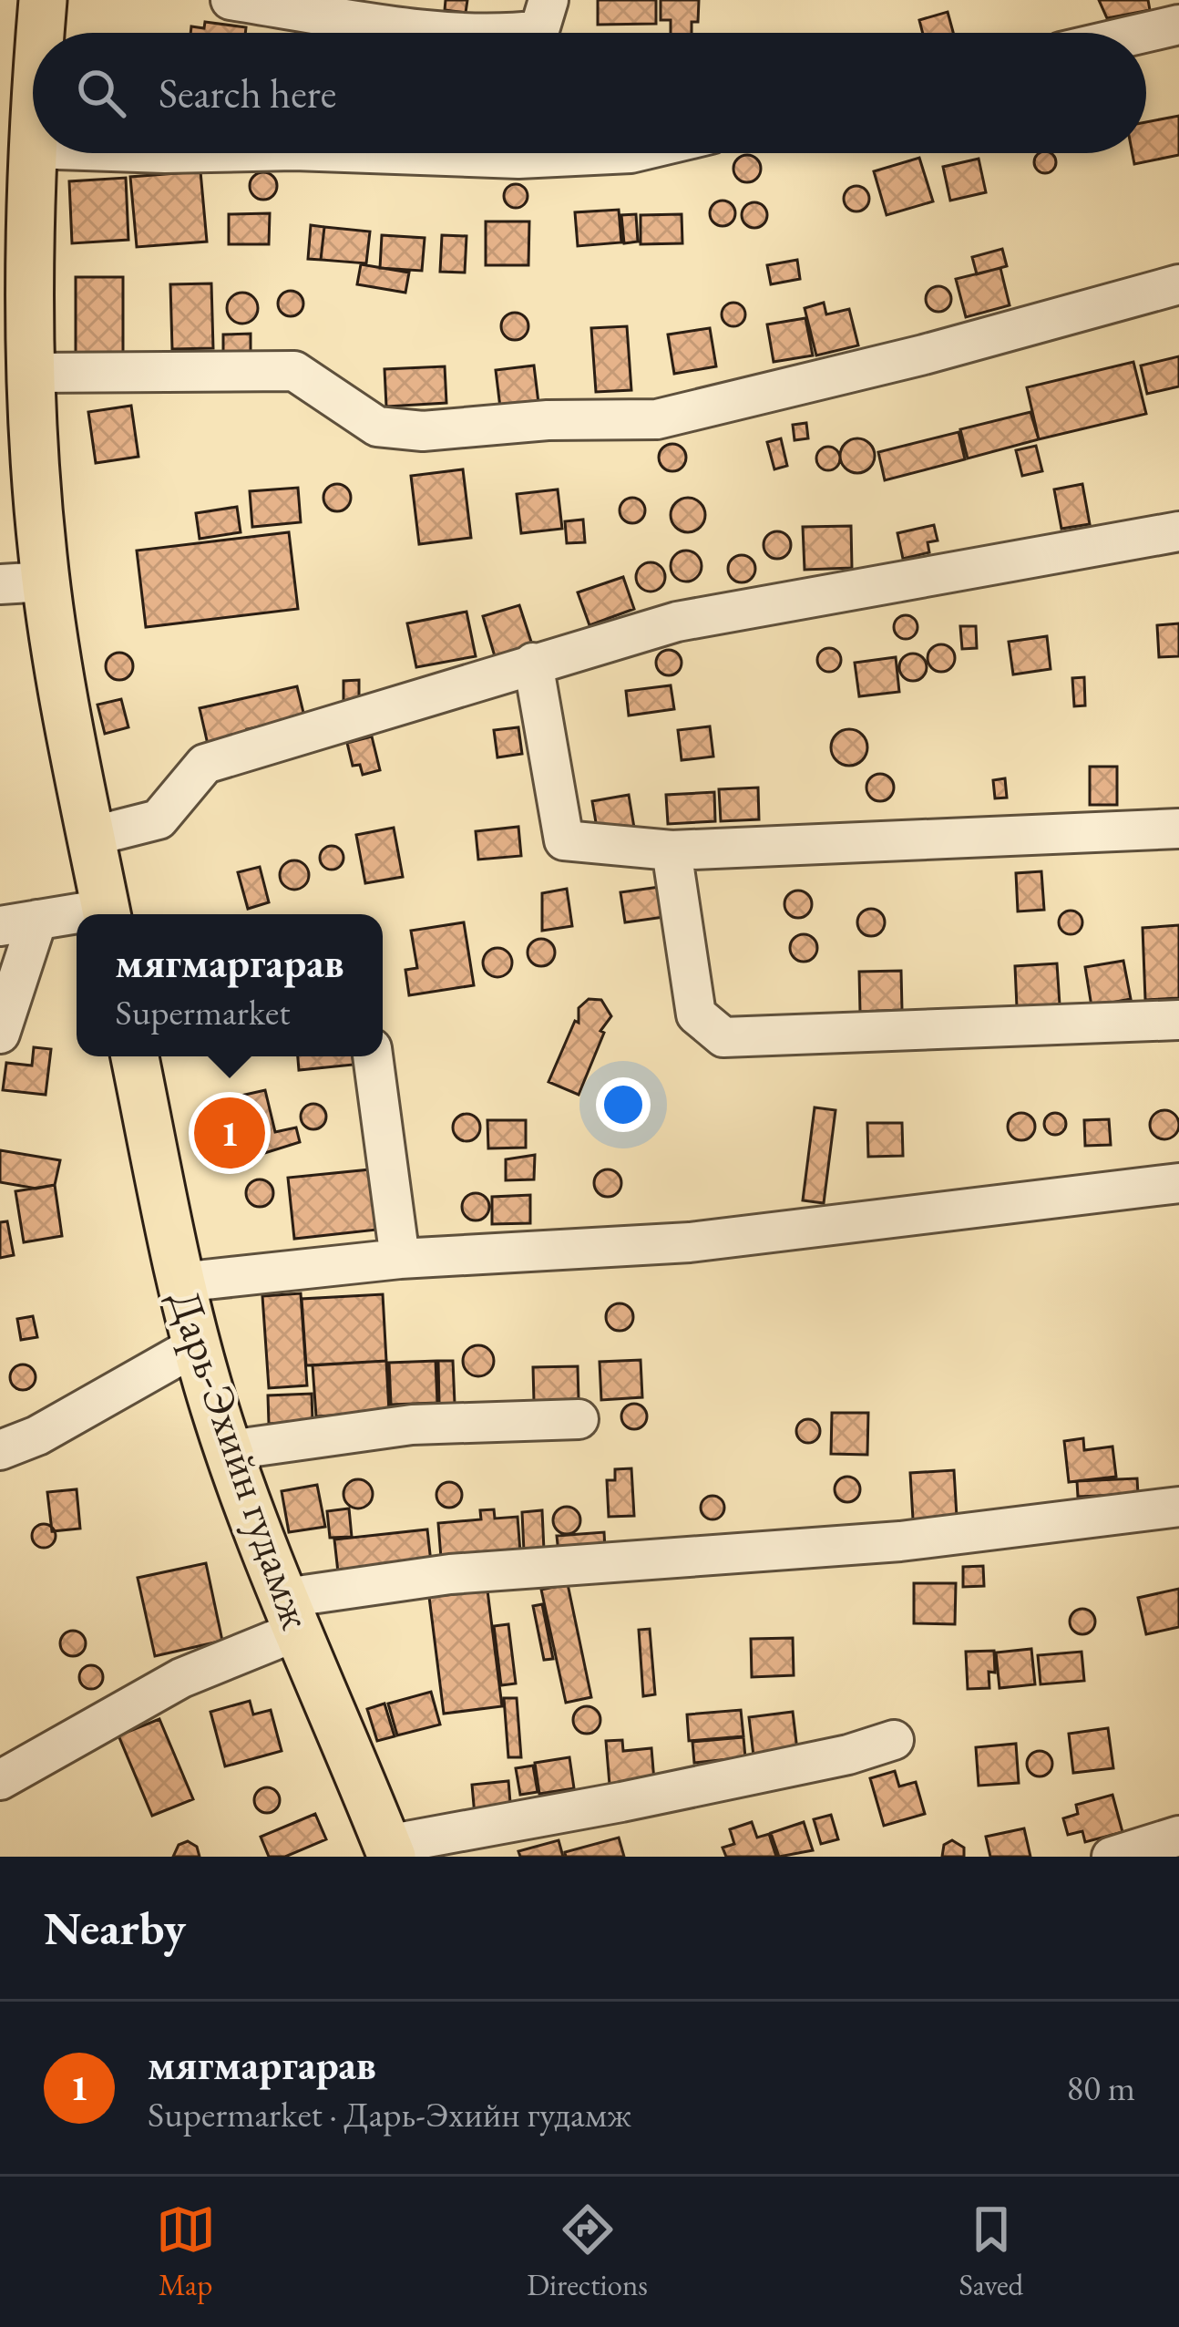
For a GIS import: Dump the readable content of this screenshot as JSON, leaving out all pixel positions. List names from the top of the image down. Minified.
{"streets":{"main road":["Дарь-Эхийн гудамж"]},"page":{"search":"Search here","popup":["мягмаргарав","Supermarket"],"pins":"1","heading":"Nearby","list":[{"mark":"1","name":"мягмаргарав","note":"Supermarket · Дарь-Эхийн гудамж","value":"80 m"}],"nav":["Map","Directions","Saved"]}}
